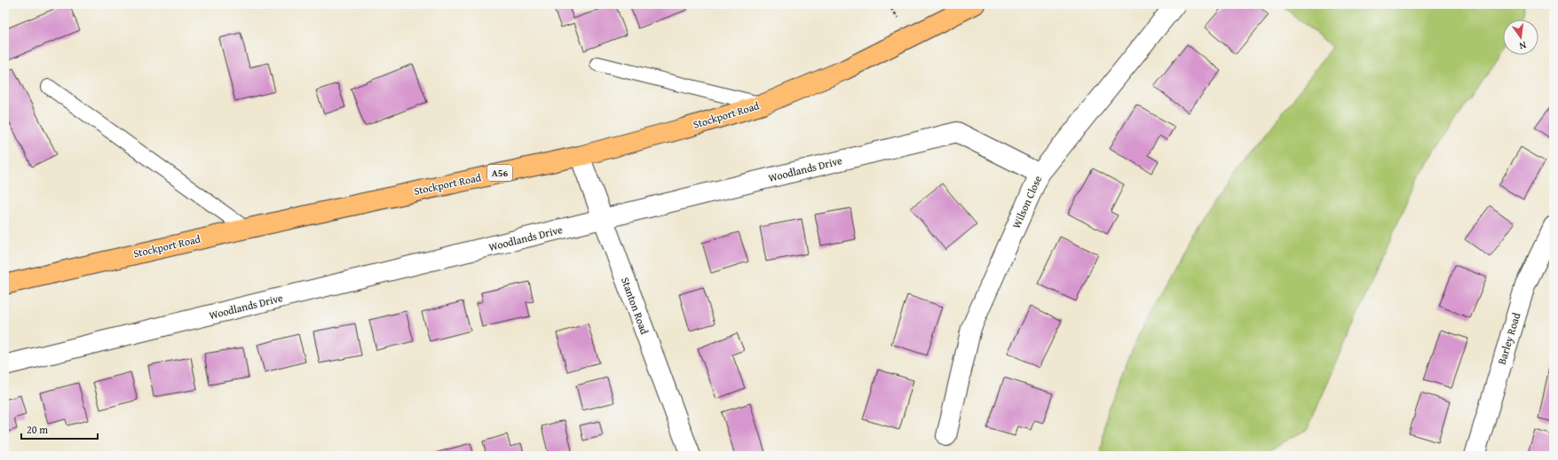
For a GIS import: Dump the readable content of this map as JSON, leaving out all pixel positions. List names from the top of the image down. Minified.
{"streets":{"main road":["Stockport Road","A56"],"street":["Woodlands Drive","Wilson Close","Stanton Road","Barley Road"]},"crossings":[["Stockport Road","Stanton Road"],["Woodlands Drive","Wilson Close"],["Woodlands Drive","Stanton Road"]],"scale_bar":"20 m","north":"bottom"}
